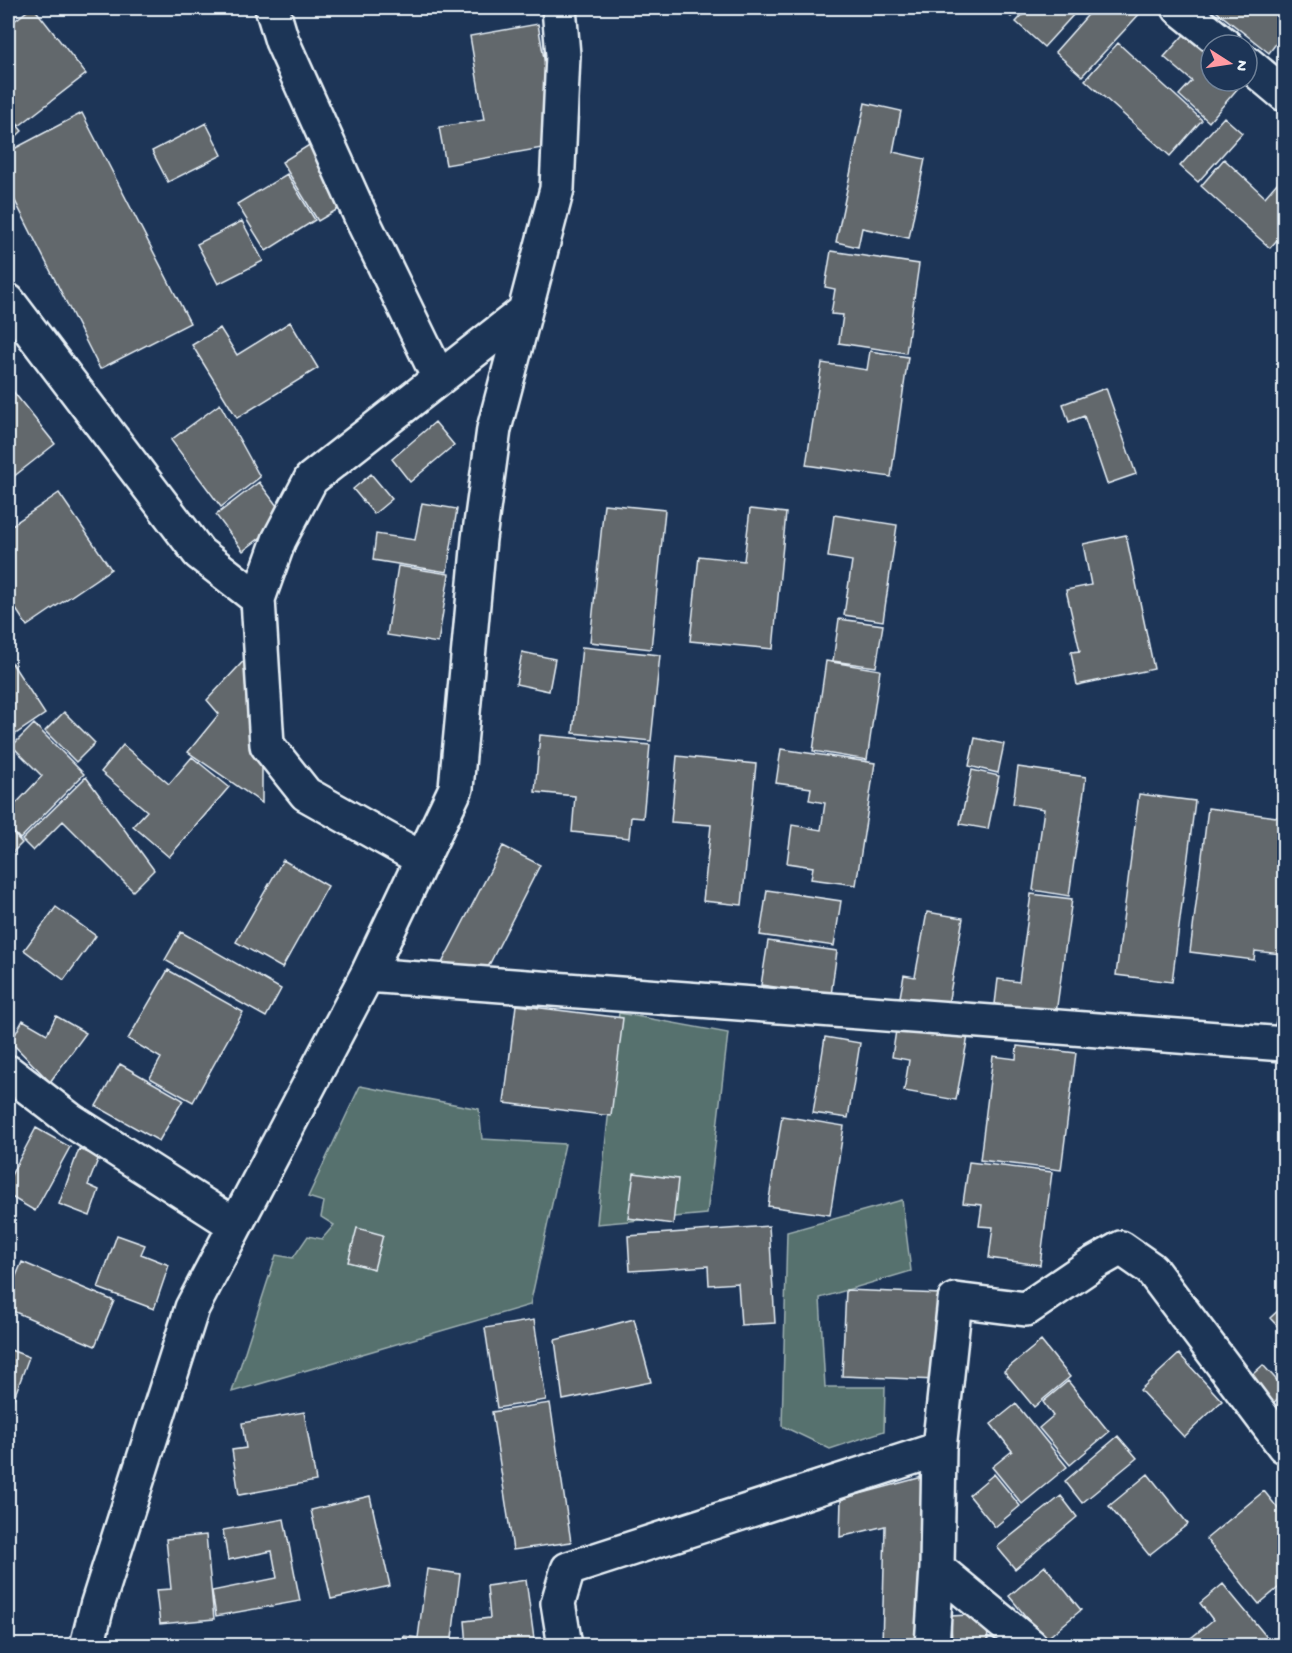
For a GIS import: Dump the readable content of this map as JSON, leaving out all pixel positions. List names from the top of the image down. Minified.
{"north":"right"}
